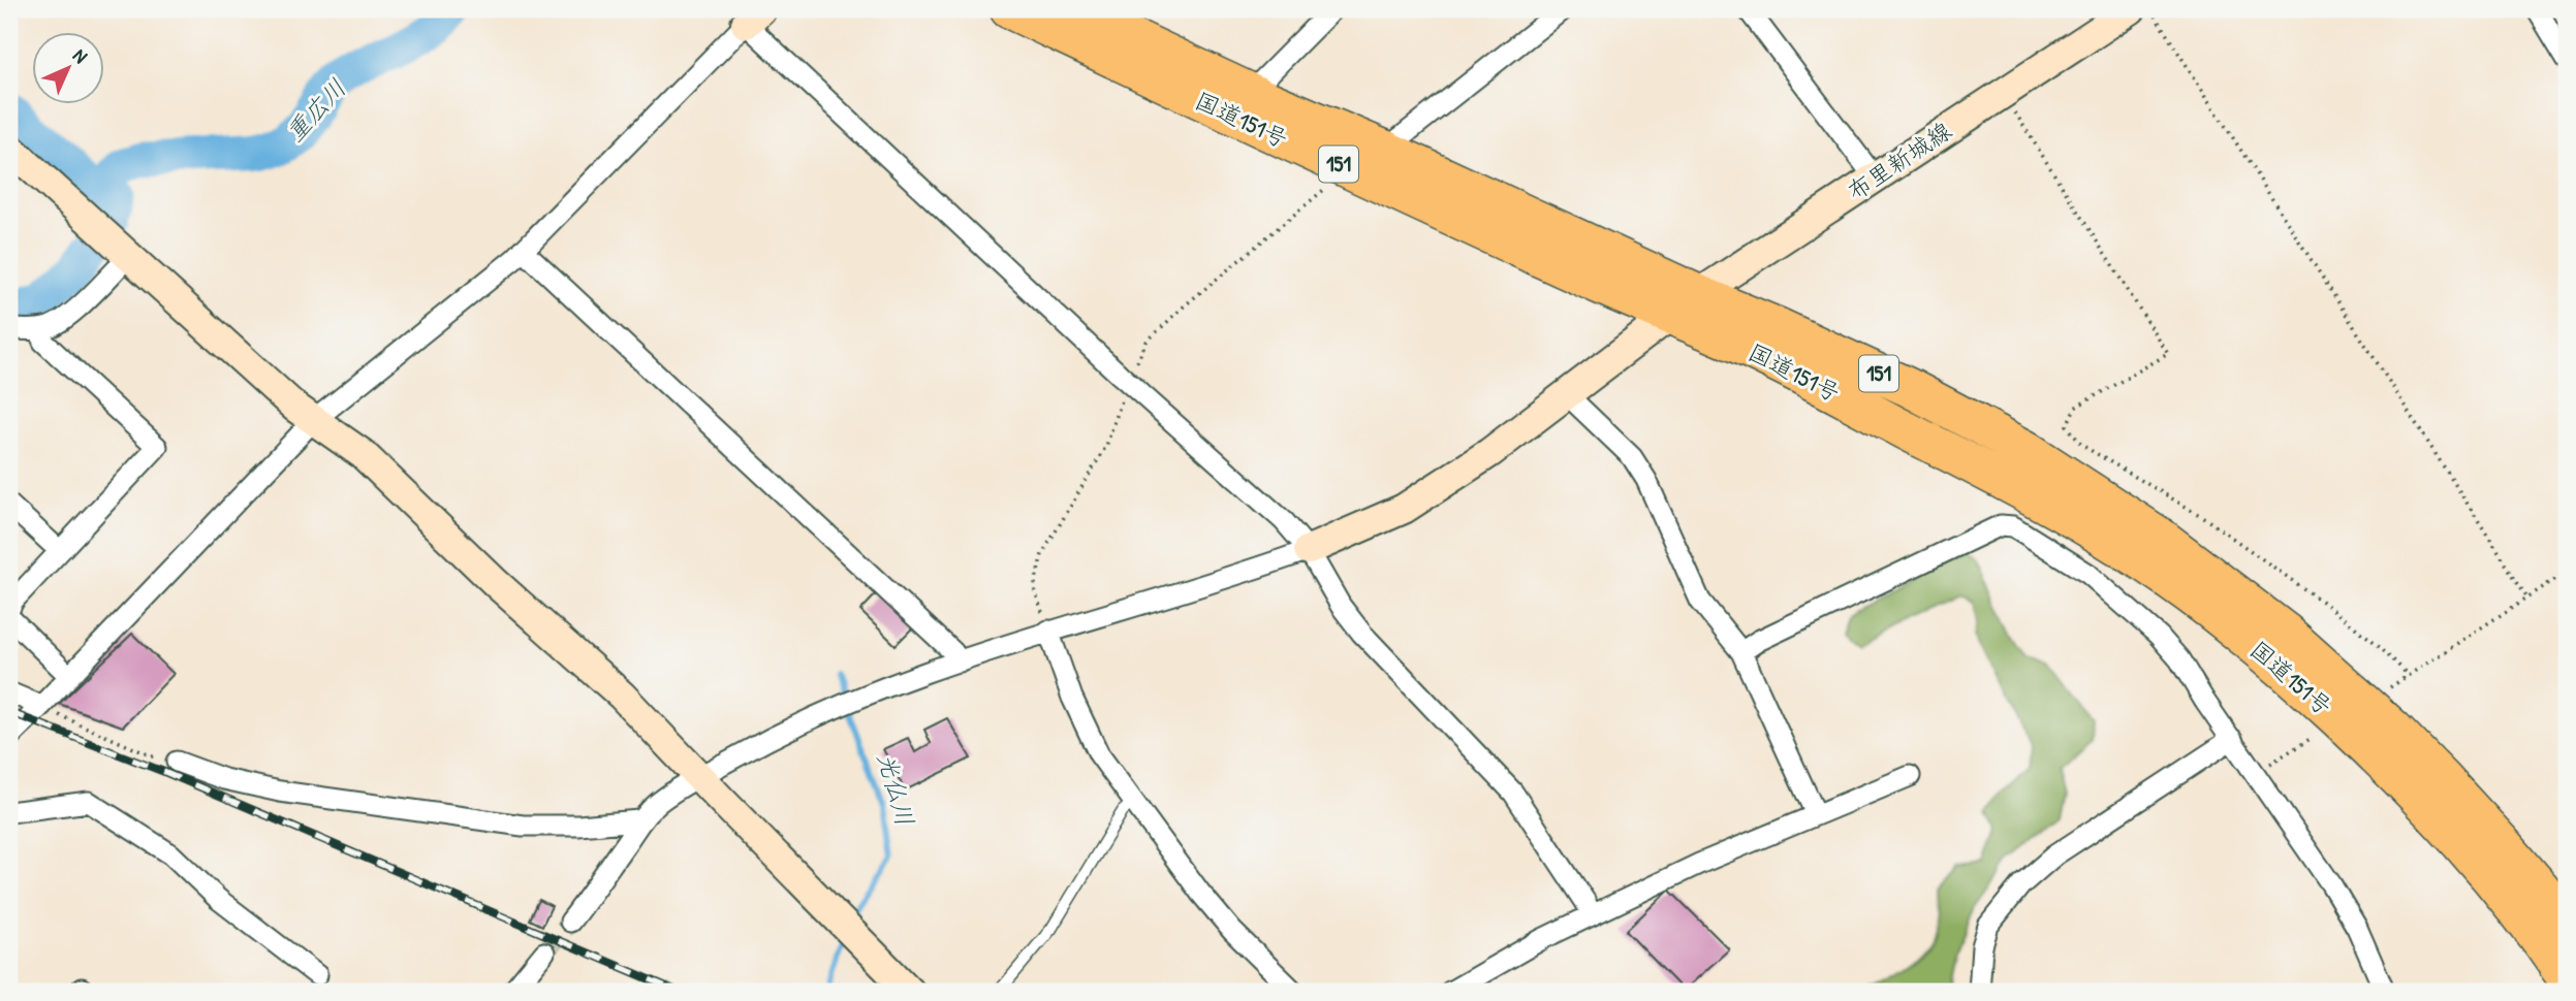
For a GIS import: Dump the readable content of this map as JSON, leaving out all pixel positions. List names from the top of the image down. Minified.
{"streets":{"highway":["国道151号","151"],"street":["布里新城線"]},"crossings":[["国道151号","布里新城線"]],"water":["重広川","光仏川"],"north":"top right"}
